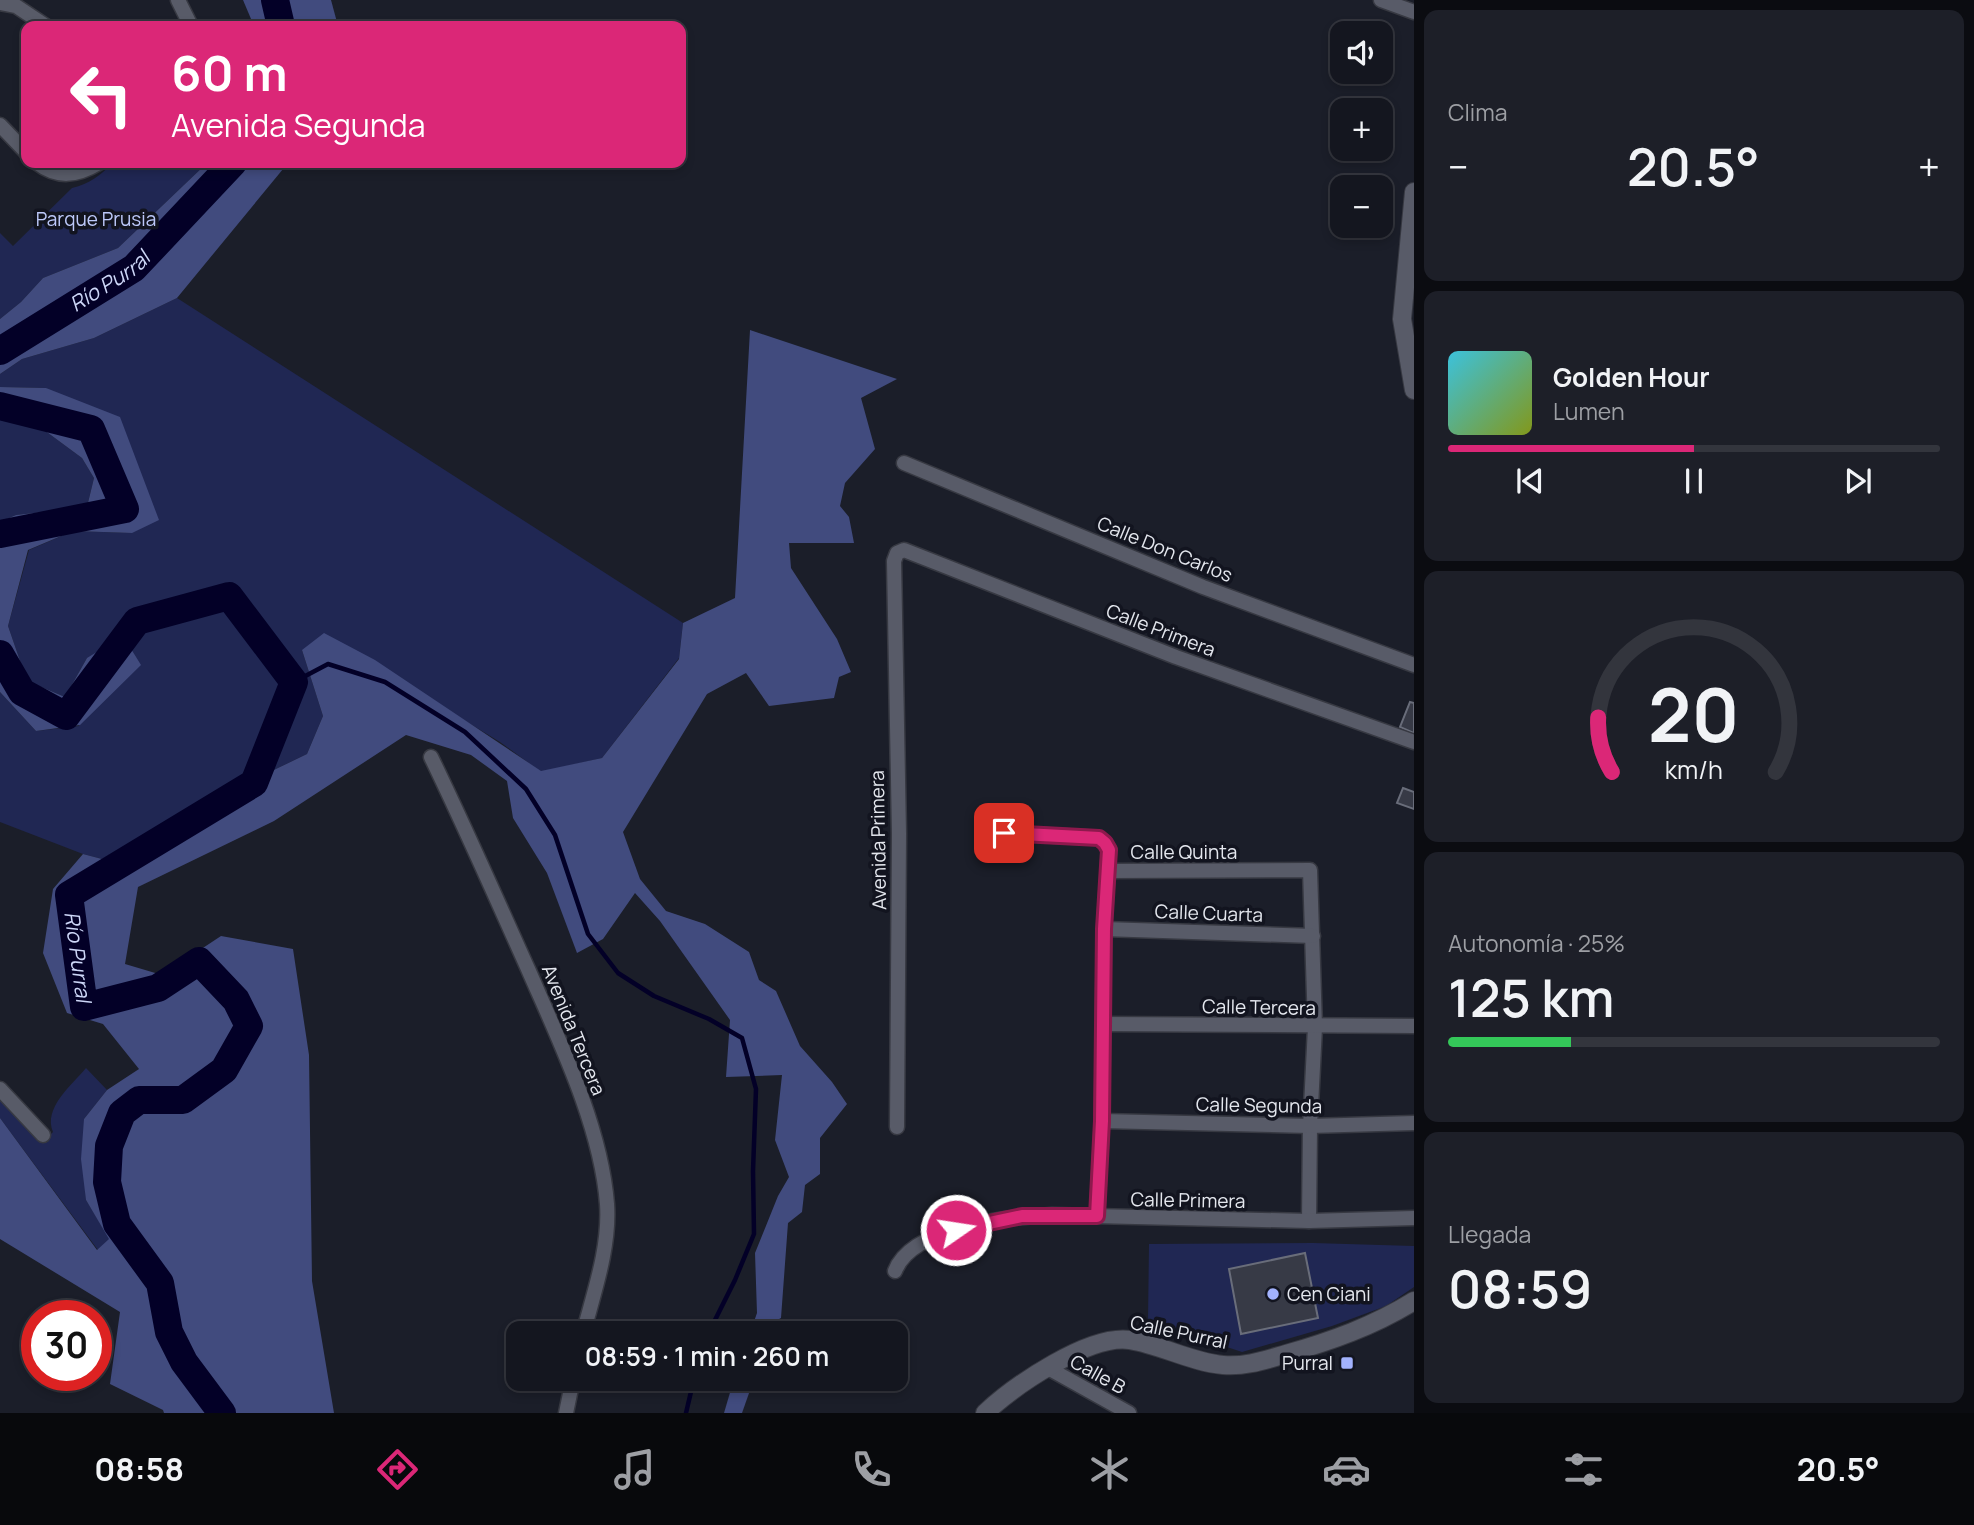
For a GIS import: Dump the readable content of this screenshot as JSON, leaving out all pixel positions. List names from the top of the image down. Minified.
{"streets":{"street":["Calle Don Carlos","Calle Primera","Avenida Primera","Calle Quinta","Calle Cuarta","Calle Tercera","Avenida Tercera","Calle Segunda","Calle Purral","Calle B"]},"crossings":[["Calle Primera","Avenida Primera"],["Calle Quinta","Calle Cuarta"],["Calle Purral","Calle B"]],"water":["Río Purral"],"parks":["Parque Prusia"],"places":{"other":["Cen Ciani"],"transit":["Purral"]},"page":{"tile":["Clima",["Autonomía · 25%","125 km"],["Llegada","08:59"]],"map_buttons":["+","−"],"turn":["60 m","Avenida Segunda"],"heat":["−","20.5°","+"],"song":["Golden Hour","Lumen"],"limit":"30","trip":"08:59 · 1 min · 260 m","tabs":["08:58","20.5°"],"gauge":["20","km/h"]}}
